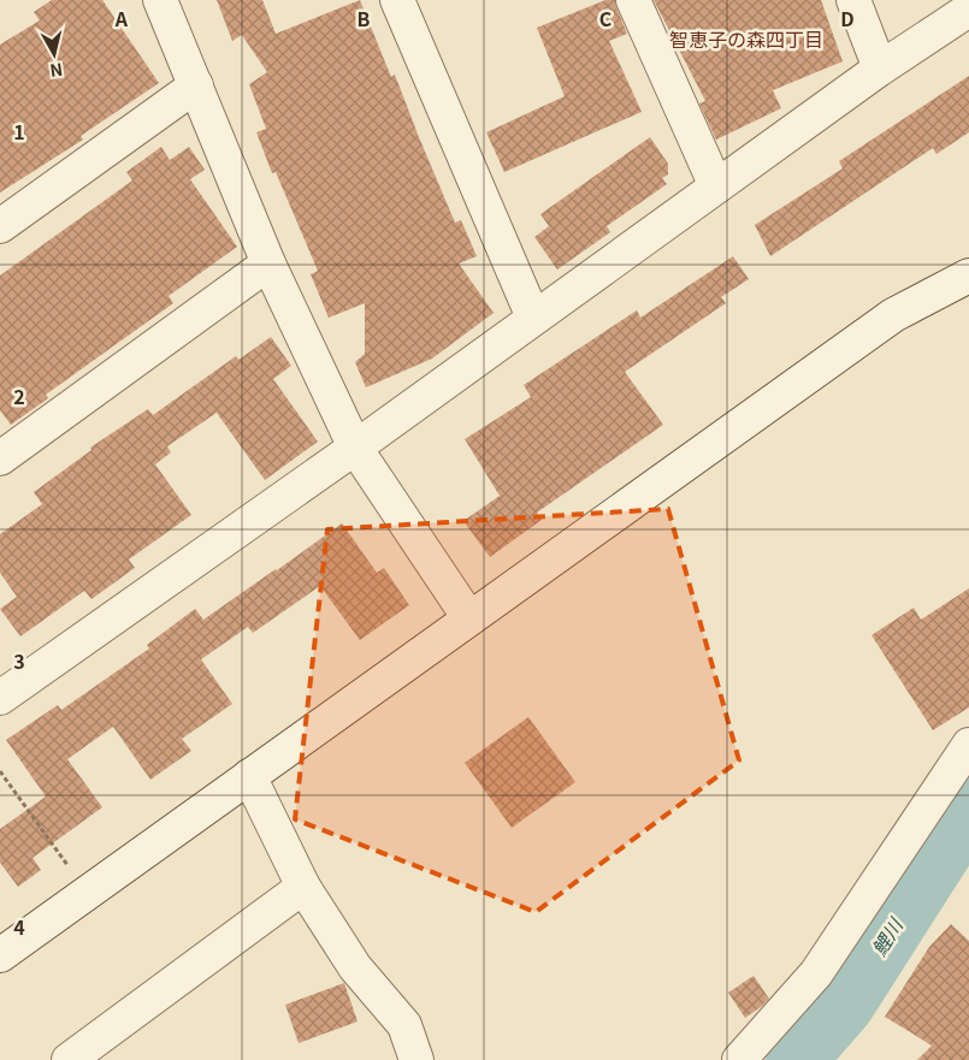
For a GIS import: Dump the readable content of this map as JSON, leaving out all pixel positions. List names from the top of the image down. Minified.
{"districts":["智恵子の森四丁目"],"water":["鯉川"],"north":"bottom","grid":{"columns":["A","B","C","D"],"rows":["1","2","3","4"]}}
